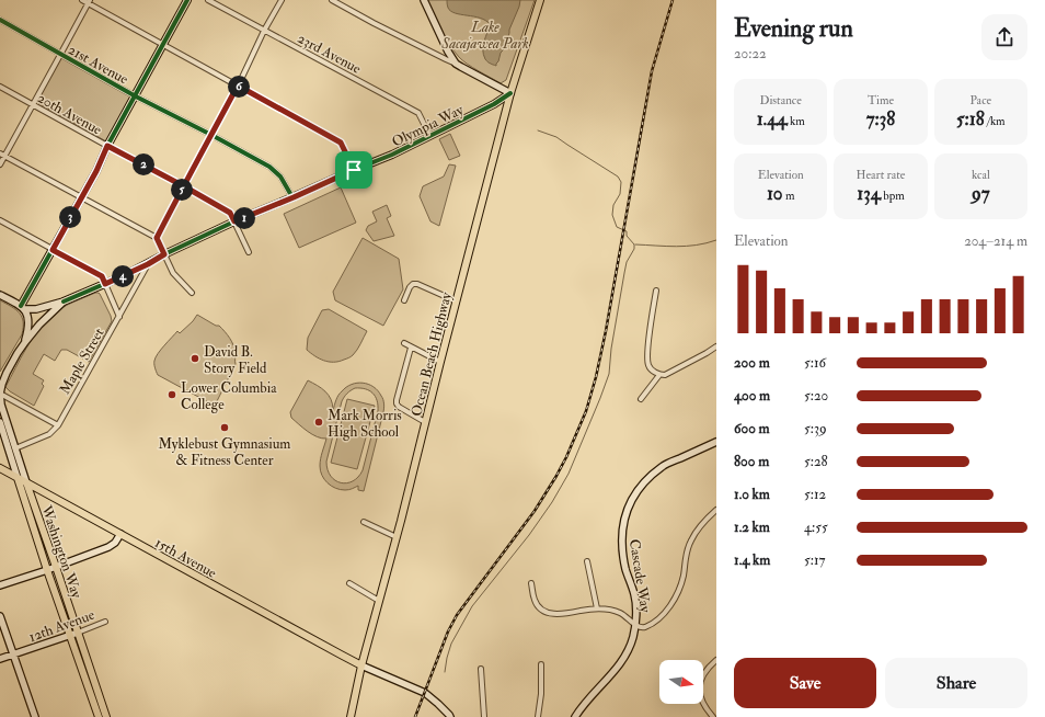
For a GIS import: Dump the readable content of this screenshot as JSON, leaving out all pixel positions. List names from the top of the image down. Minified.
{"streets":{"main road":["Ocean Beach Highway","Washington Way","15th Avenue"],"street":["23rd Avenue","21st Avenue","20th Avenue","Olympia Way","Maple Street","Cascade Way","12th Avenue"]},"crossings":[["23rd Avenue","Olympia Way"],["21st Avenue","Olympia Way"],["20th Avenue","Olympia Way"],["Olympia Way","Ocean Beach Highway"],["Olympia Way","Maple Street"],["Ocean Beach Highway","15th Avenue"],["Maple Street","Washington Way"],["Washington Way","15th Avenue"],["Washington Way","12th Avenue"]],"parks":["Lake Sacajawea Park"],"places":["David B. Story Field","Lower Columbia College","Mark Morris High School","Myklebust Gymnasium & Fitness Center"],"north":"right","page":{"heading":["Evening run","20:22"],"stats":[["Distance","1.44 km"],["Time","7:38"],["Pace","5:18 /km"],["Elevation","10 m"],["Heart rate","134 bpm"],["kcal","97"]],"pins":["6","2","5","3","1","4"],"chart":["Elevation","204–214 m"],"list":[{"name":"200 m","note":"5:16"},{"name":"400 m","note":"5:20"},{"name":"600 m","note":"5:39"},{"name":"800 m","note":"5:28"},{"name":"1.0 km","note":"5:12"},{"name":"1.2 km","note":"4:55"},{"name":"1.4 km","note":"5:17"}],"buttons":["Save","Share"]}}
